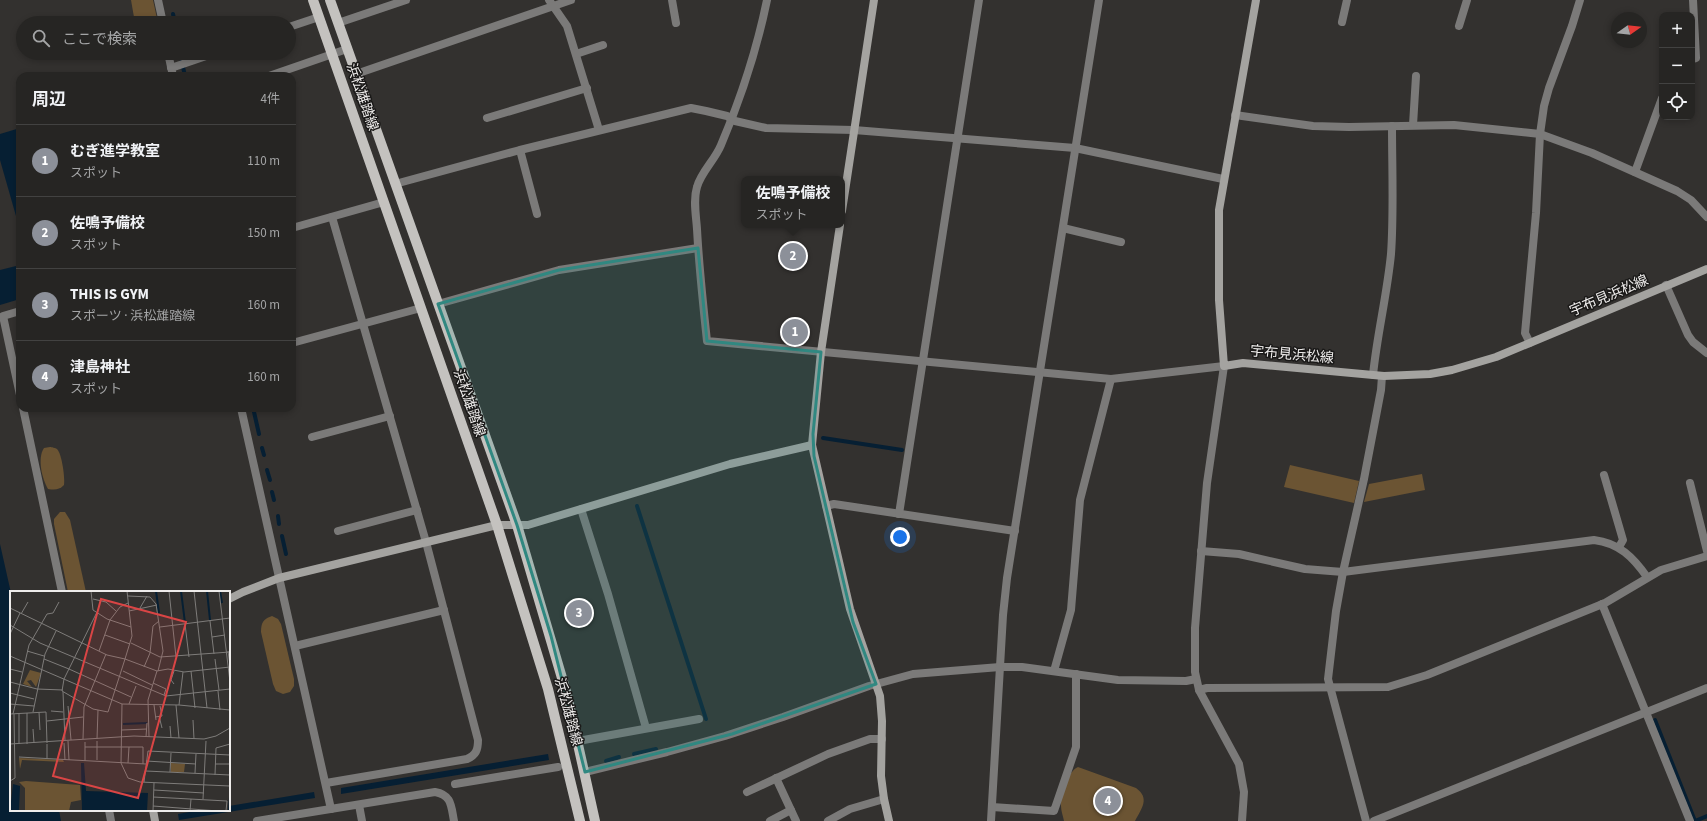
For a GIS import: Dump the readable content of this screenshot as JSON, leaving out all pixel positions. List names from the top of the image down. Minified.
{"streets":{"main road":["浜松雄踏線"],"street":["宇布見浜松線"]},"north":"right","page":{"map_buttons":["+","−"],"search":"ここで検索","heading":["周辺","4件"],"list":[{"mark":"1","name":"むぎ進学教室","note":"スポット","value":"110 m"},{"mark":"2","name":"佐鳴予備校","note":"スポット","value":"150 m"},{"mark":"3","name":"THIS IS GYM","note":"スポーツ · 浜松雄踏線","value":"160 m"},{"mark":"4","name":"津島神社","note":"スポット","value":"160 m"}],"popup":["佐鳴予備校","スポット"],"pins":["2","1","3","4"]}}
